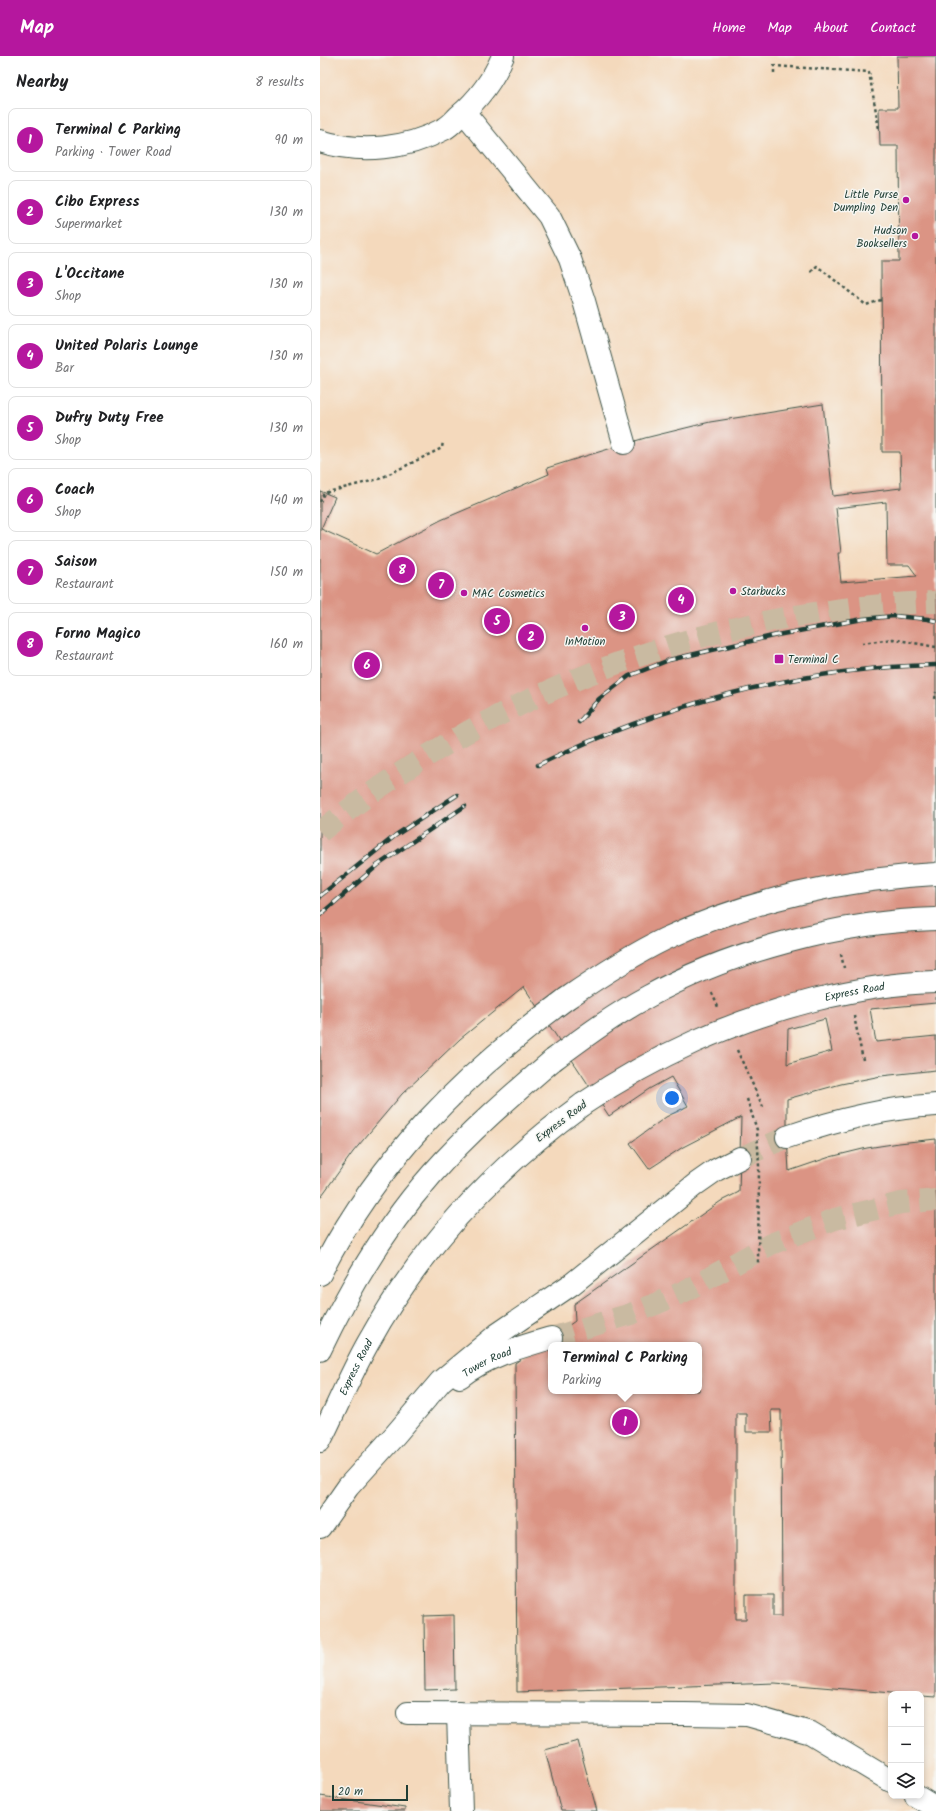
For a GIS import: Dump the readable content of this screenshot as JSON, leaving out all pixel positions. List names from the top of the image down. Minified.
{"streets":{"street":["Express Road","Tower Road"]},"places":{"other":["Little Purse Dumpling Den","Hudson Booksellers","Starbucks","MAC Cosmetics","InMotion"],"transit":["Terminal C"]},"scale_bar":"20 m","page":{"header":"Map","nav":["Home","Map","About","Contact"],"heading":["Nearby","8 results"],"list":[{"mark":"1","name":"Terminal C Parking","note":"Parking · Tower Road","value":"90 m"},{"mark":"2","name":"Cibo Express","note":"Supermarket","value":"130 m"},{"mark":"3","name":"L'Occitane","note":"Shop","value":"130 m"},{"mark":"4","name":"United Polaris Lounge","note":"Bar","value":"130 m"},{"mark":"5","name":"Dufry Duty Free","note":"Shop","value":"130 m"},{"mark":"6","name":"Coach","note":"Shop","value":"140 m"},{"mark":"7","name":"Saison","note":"Restaurant","value":"150 m"},{"mark":"8","name":"Forno Magico","note":"Restaurant","value":"160 m"}],"pins":["8","7","4","3","5","2","6","1"],"popup":["Terminal C Parking","Parking"],"map_buttons":["+","−"],"scale":"20 m"}}
